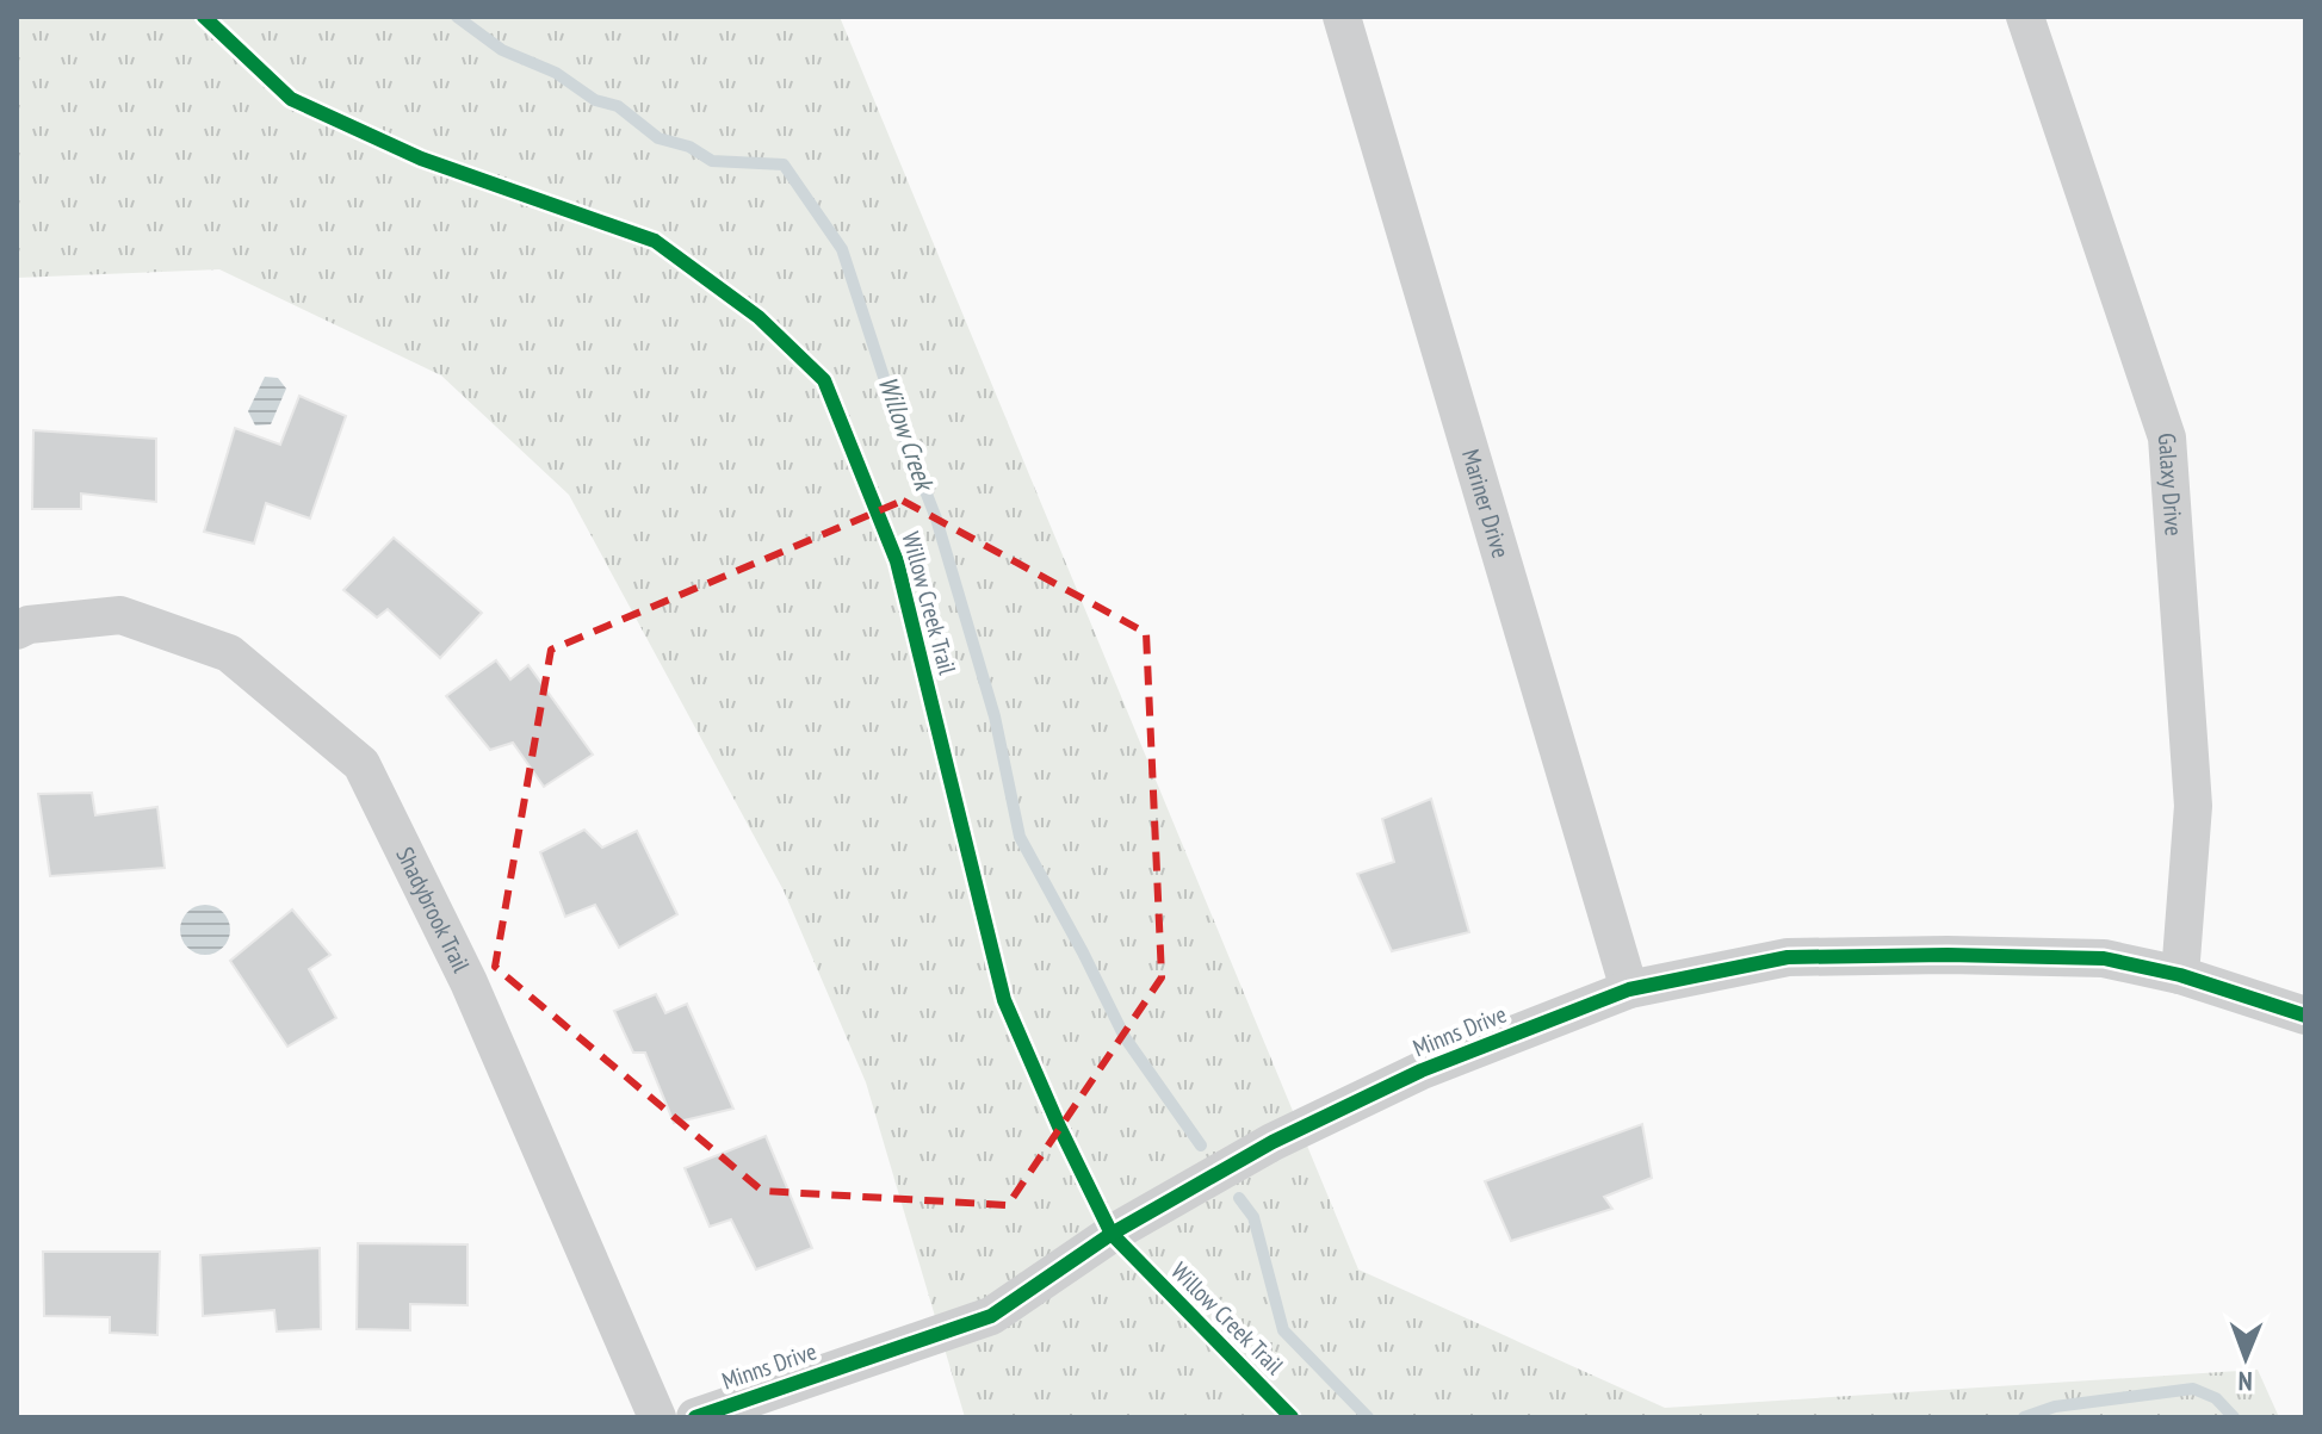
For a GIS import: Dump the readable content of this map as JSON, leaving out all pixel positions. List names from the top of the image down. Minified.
{"streets":{"street":["Galaxy Drive","Mariner Drive","Shadybrook Trail","Minns Drive"],"cycle path":["Willow Creek Trail"]},"crossings":[["Galaxy Drive","Minns Drive"],["Mariner Drive","Minns Drive"]],"water":["Willow Creek"],"north":"bottom"}
